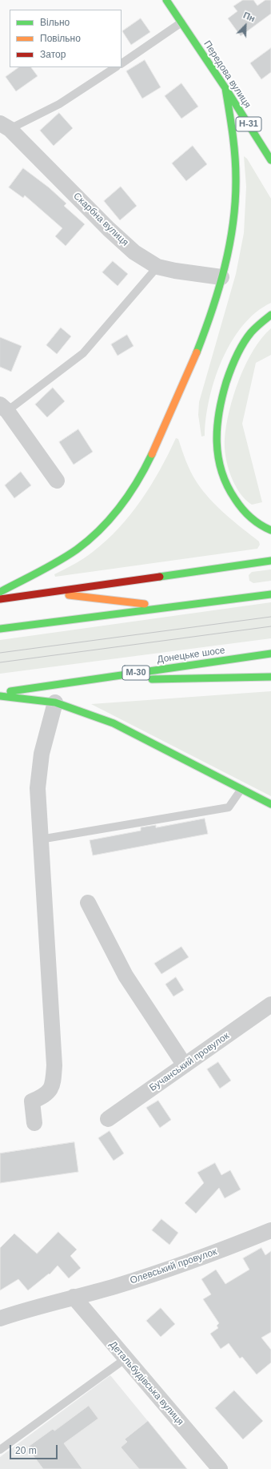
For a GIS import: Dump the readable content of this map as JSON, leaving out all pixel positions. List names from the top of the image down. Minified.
{"streets":{"main road":["Передова вулиця","Н-31","Донецьке шосе","М-30"],"street":["Скарбна вулиця","Бучанський провулок","Олевський провулок","Детальбудівська вулиця"]},"crossings":[["Олевський провулок","Детальбудівська вулиця"]],"legend":["Вільно","Повільно","Затор"],"scale_bar":"20 m","north":"top right"}
